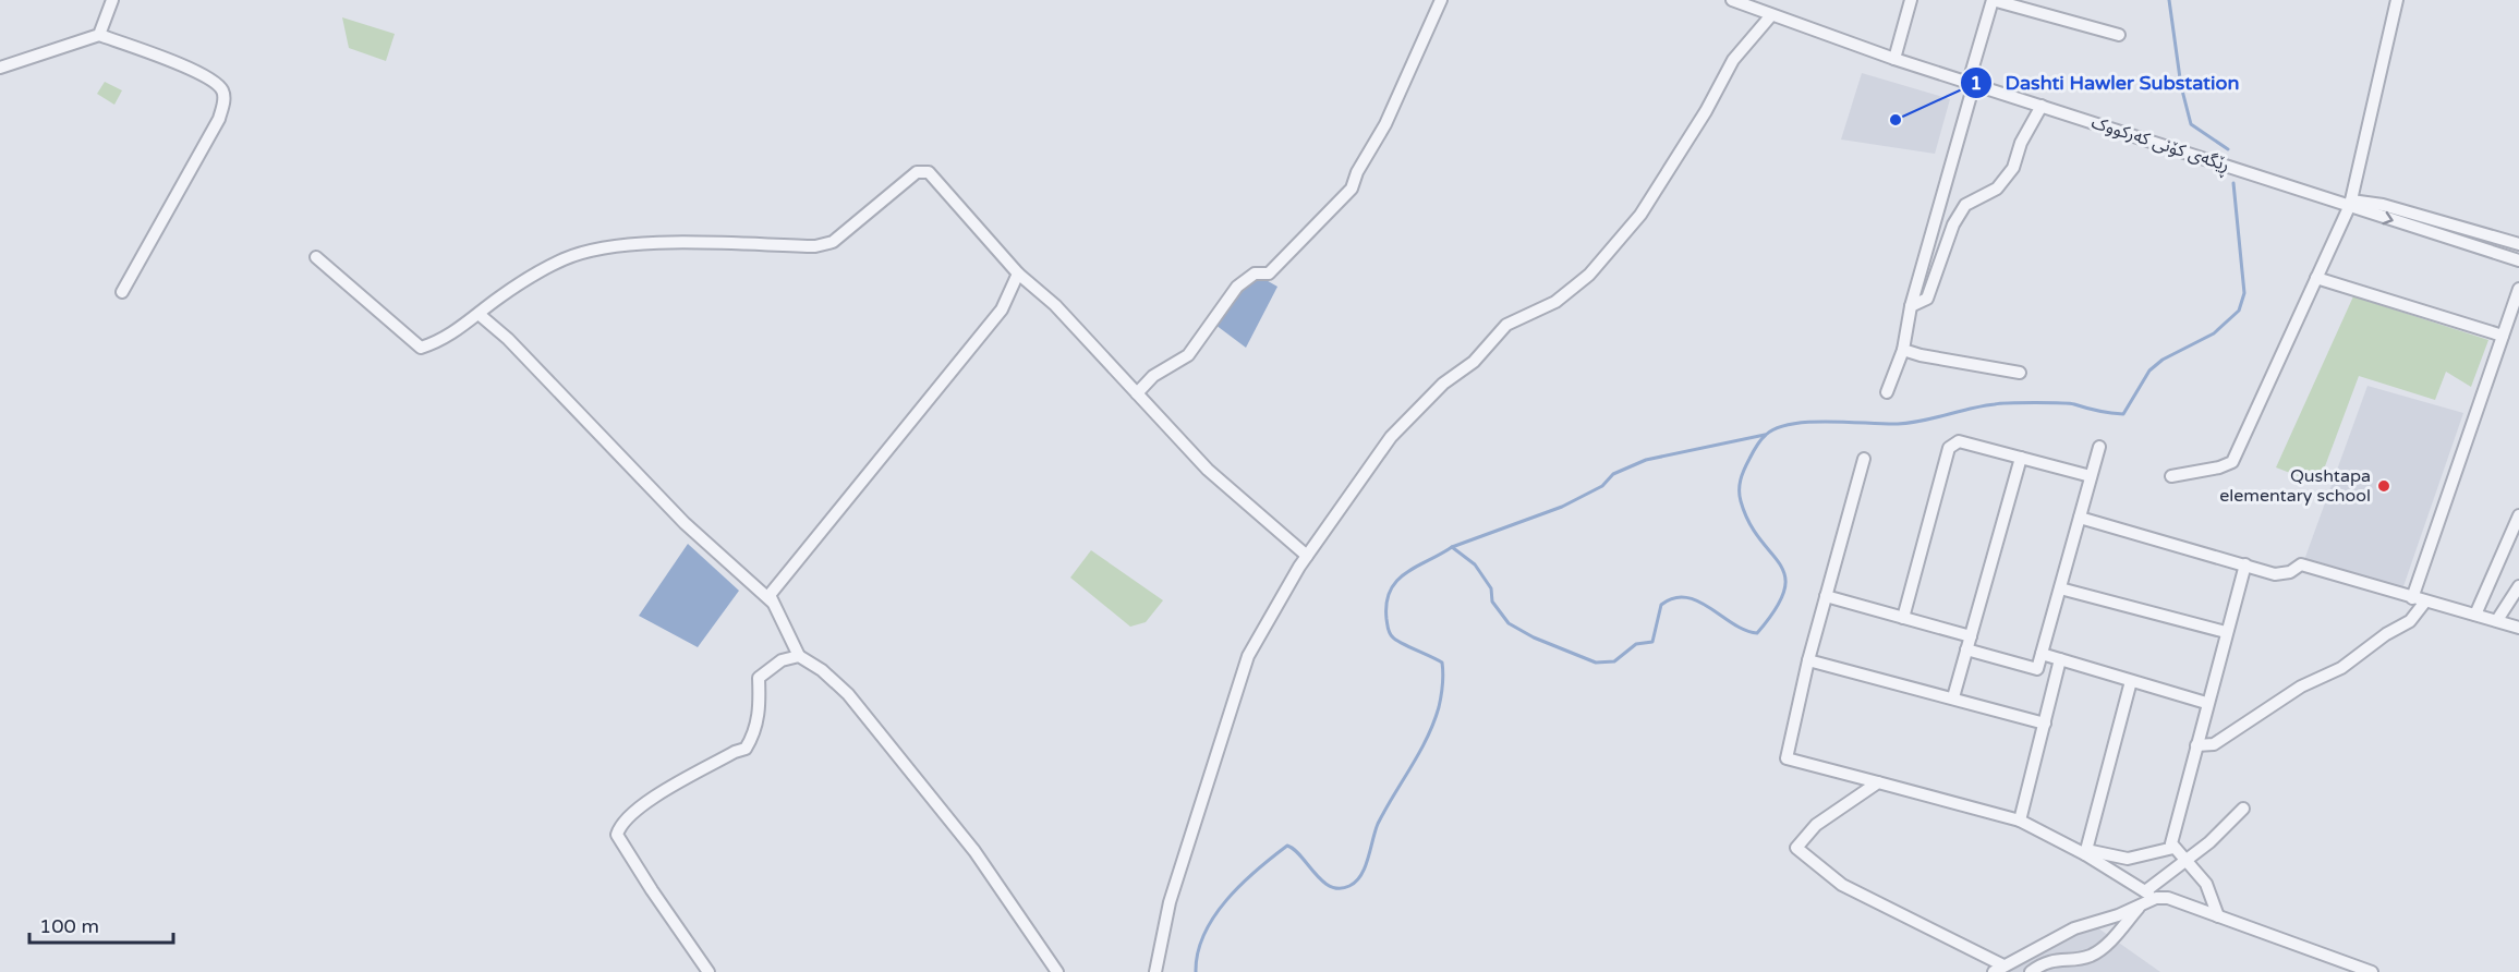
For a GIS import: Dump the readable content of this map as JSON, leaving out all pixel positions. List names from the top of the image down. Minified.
{"streets":{"street":["ڕێگەی کۆنی کەرکووک"]},"places":["Dashti Hawler Substation","Qushtapa elementary school"],"scale_bar":"100 m"}
